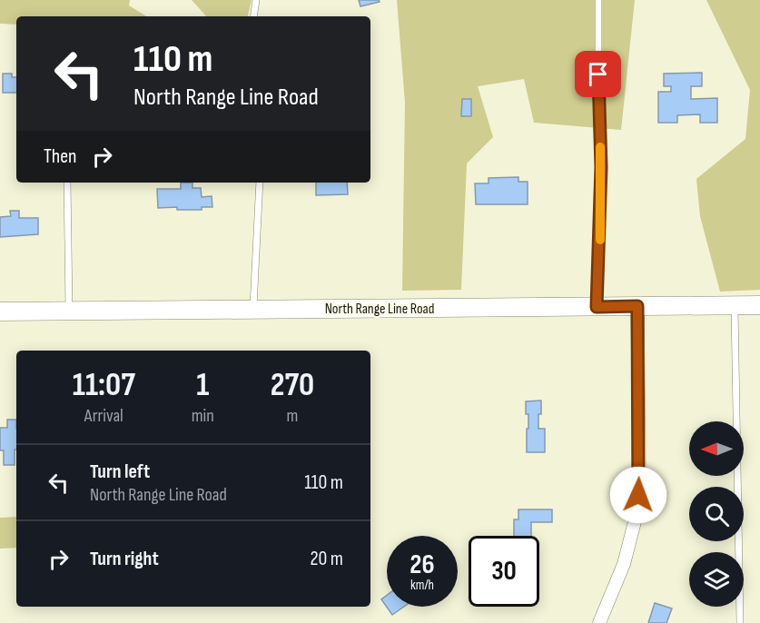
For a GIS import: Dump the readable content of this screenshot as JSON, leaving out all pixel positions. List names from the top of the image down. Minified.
{"streets":{"street":["North Range Line Road"]},"north":"left","page":{"turn":["110 m","North Range Line Road"],"then":"Then","eta":["11:07","Arrival","1","min","270","m"],"list":[{"name":"Turn left","note":"North Range Line Road","value":"110 m"},{"name":"Turn right","value":"20 m"}],"speed":"26 km/h","limit":"30"}}
